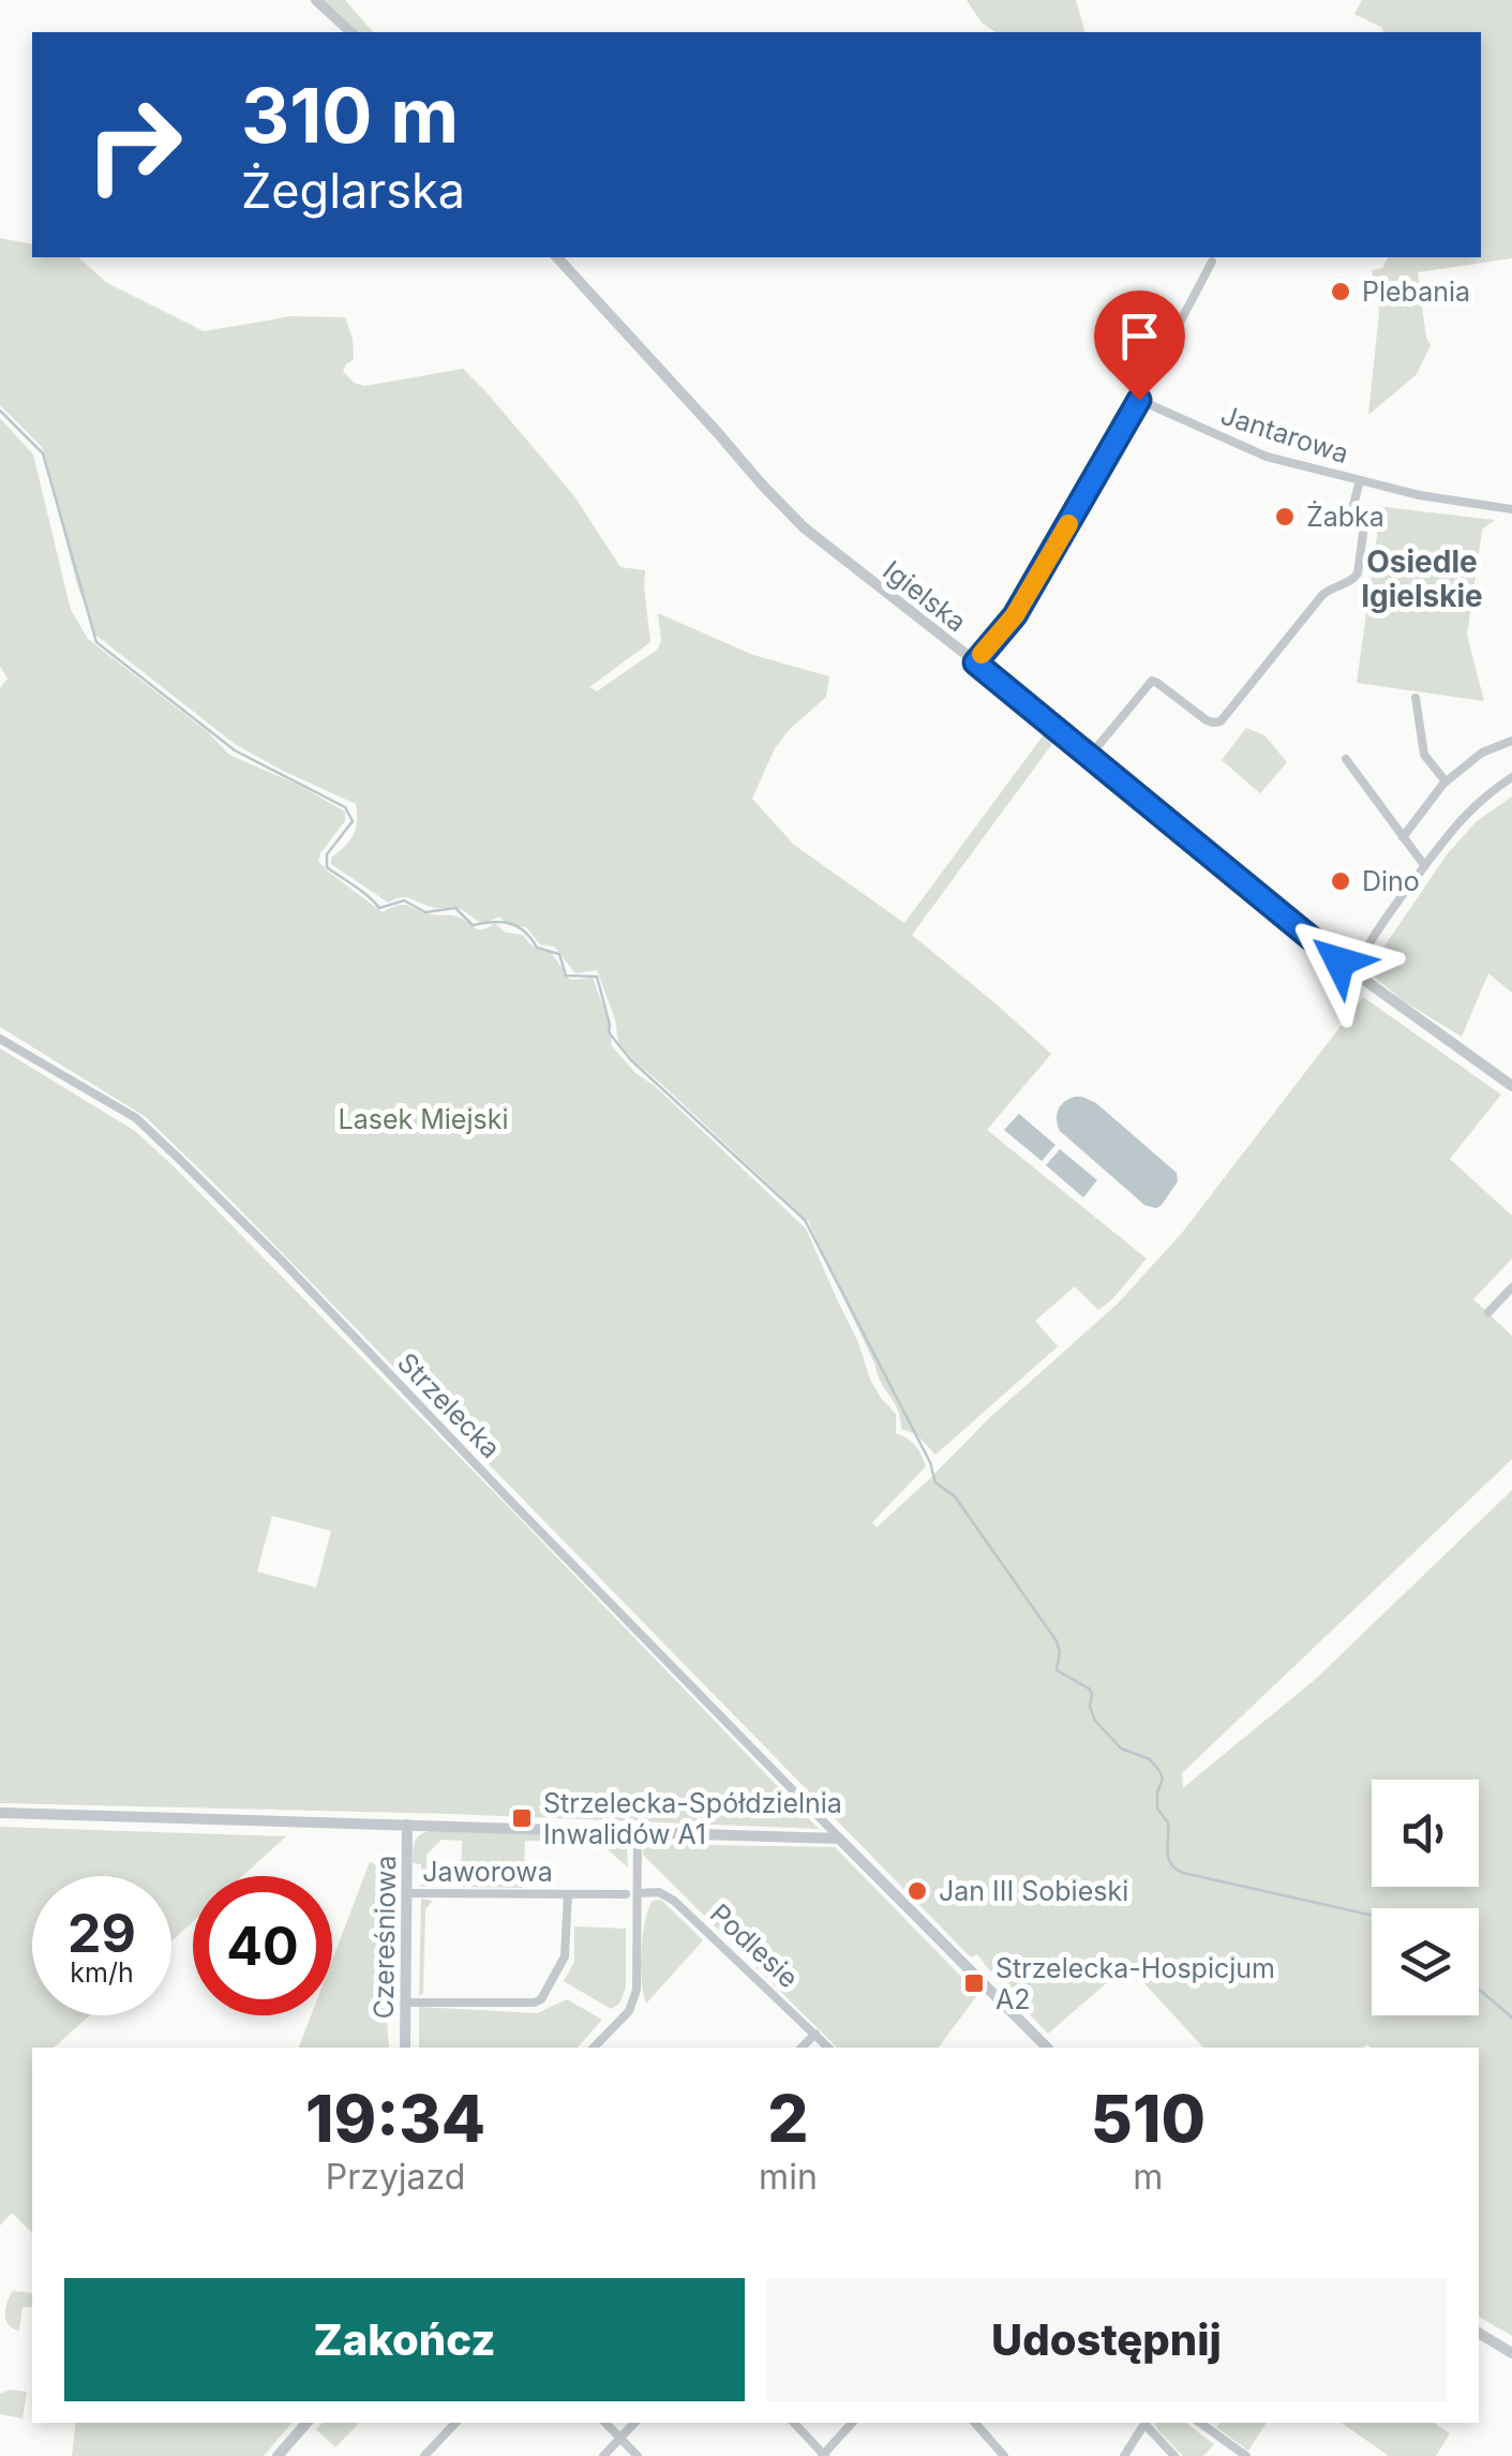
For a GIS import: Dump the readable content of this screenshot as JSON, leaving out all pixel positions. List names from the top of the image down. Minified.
{"streets":{"street":["Jantarowa","Igielska","Strzelecka","Jaworowa","Czereśniowa","Podlesie"]},"crossings":[["Jaworowa","Czereśniowa"]],"districts":["Osiedle Igielskie"],"parks":["Lasek Miejski"],"places":{"other":["Plebania","Żabka","Dino","Jan III Sobieski"],"transit":["Strzelecka-Spółdzielnia Inwalidów A1","Strzelecka-Hospicjum A2"]},"page":{"turn":["310 m","Żeglarska"],"speed":"29 km/h","limit":"40","eta":["19:34","Przyjazd","2","min","510","m"],"buttons":["Zakończ","Udostępnij"]}}
